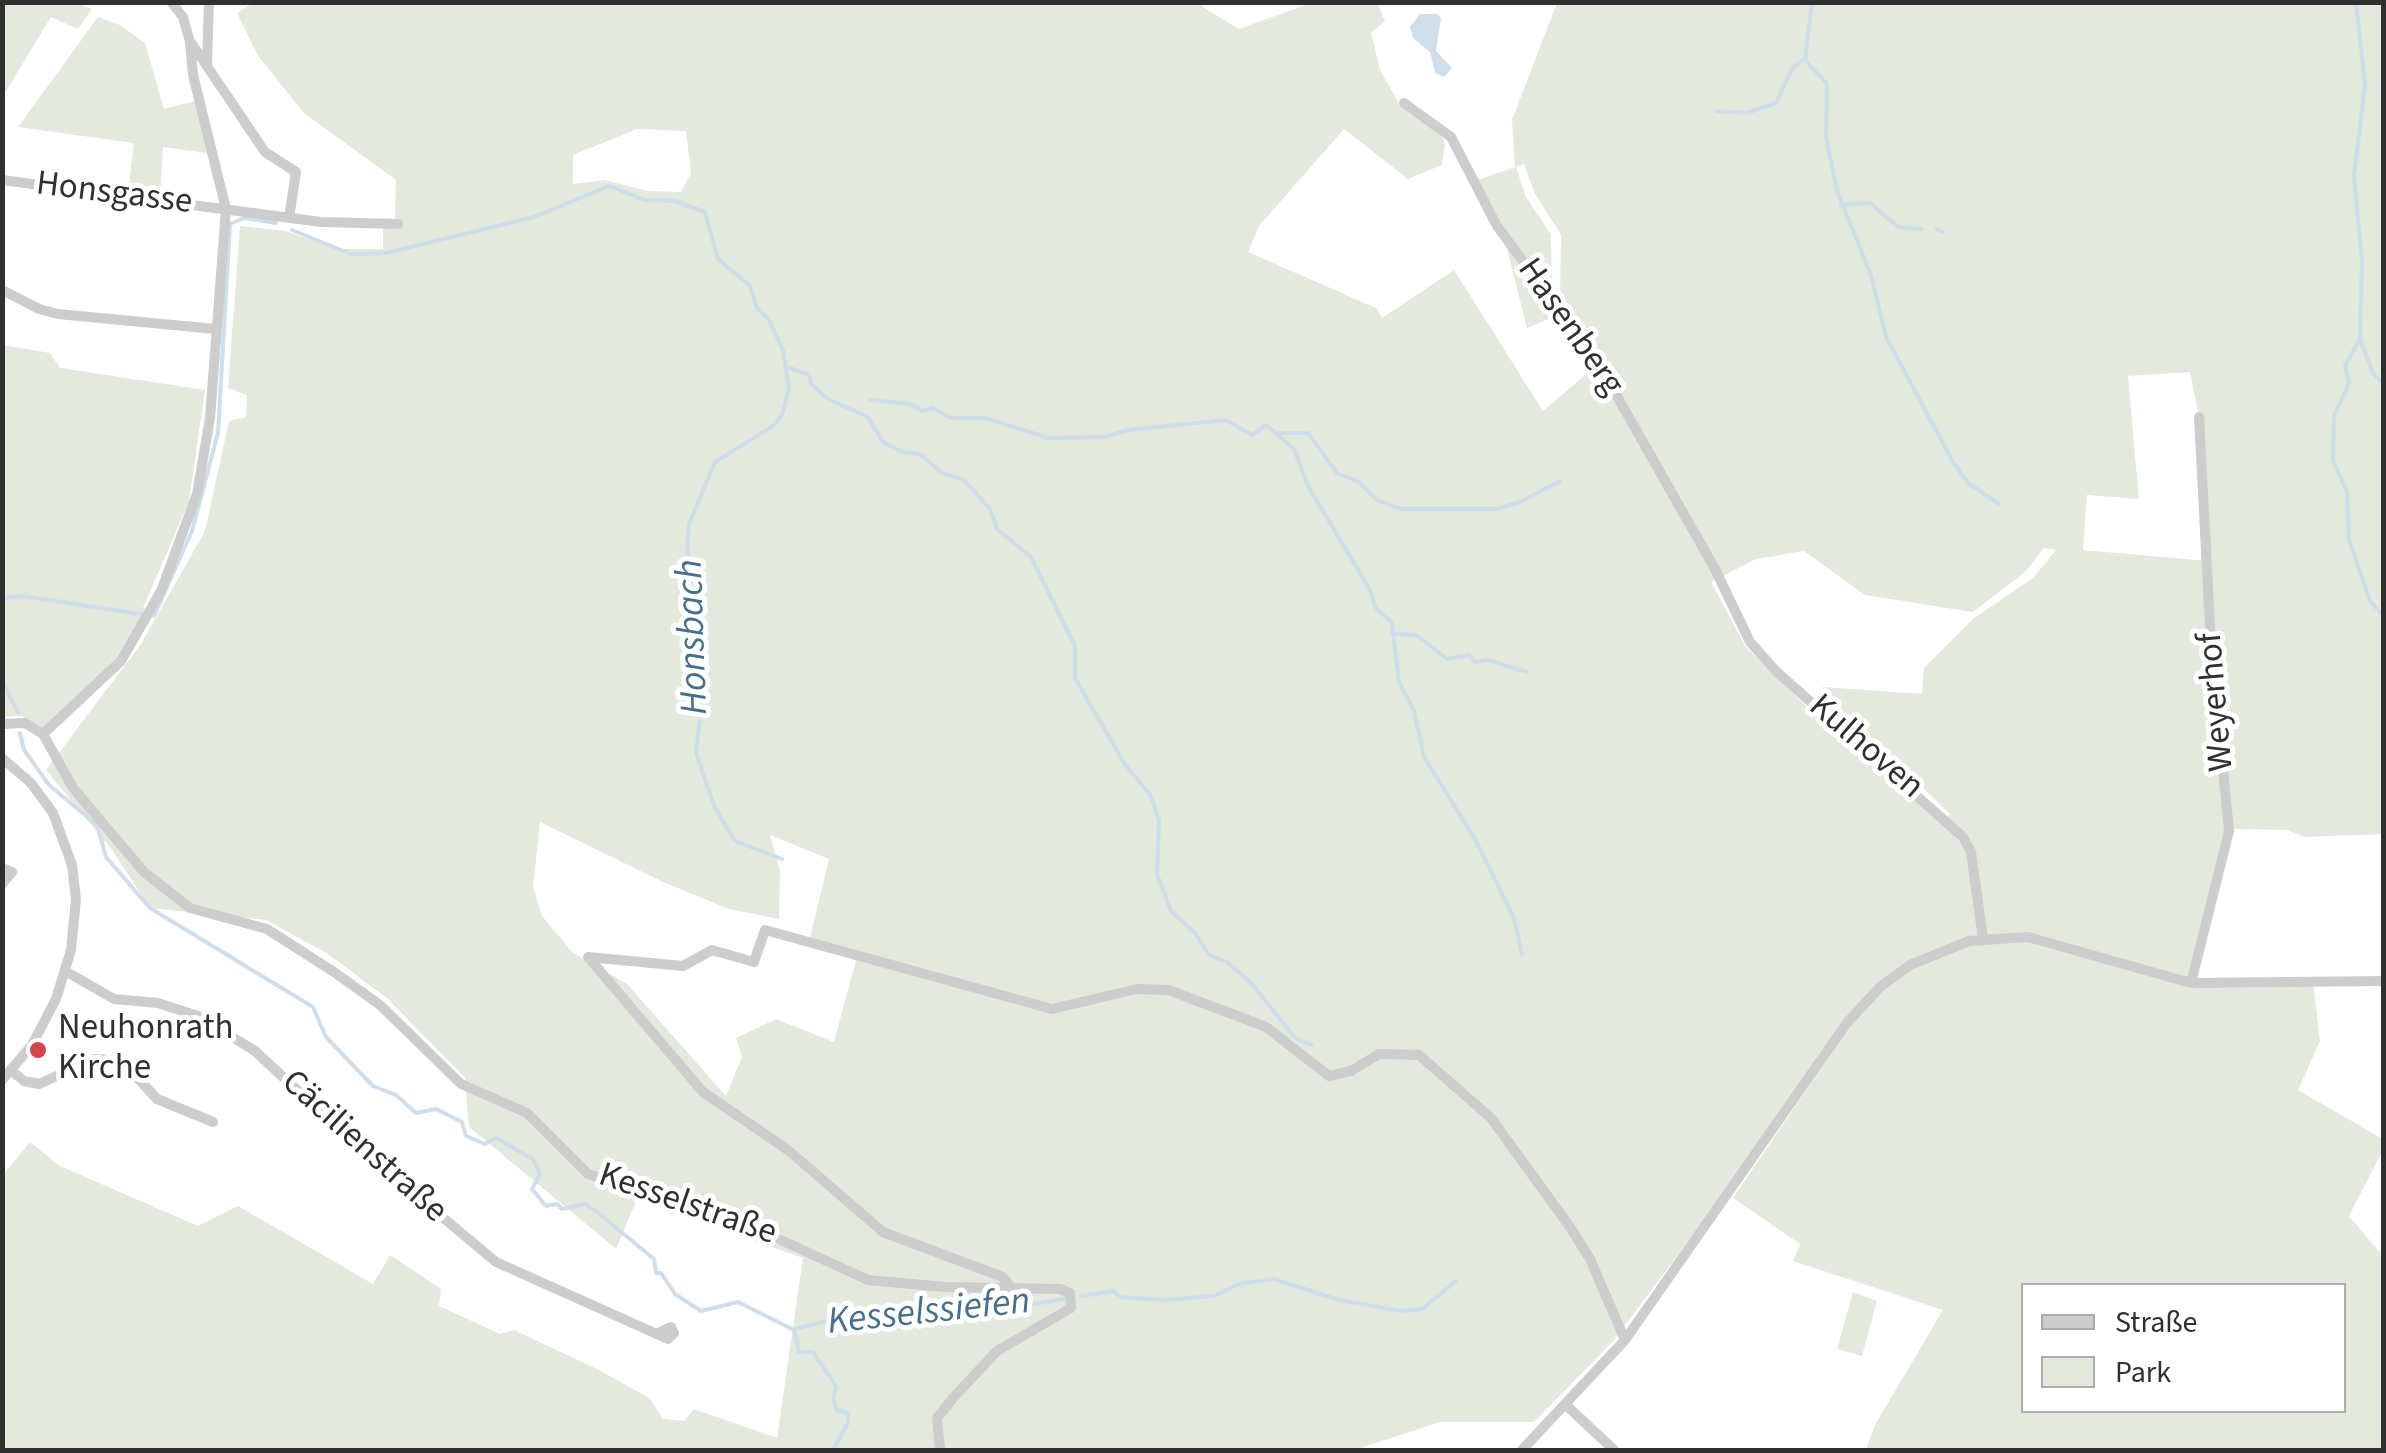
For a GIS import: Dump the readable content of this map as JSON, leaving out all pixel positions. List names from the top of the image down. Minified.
{"streets":{"street":["Honsgasse","Hasenberg","Weyerhof","Kulhoven","Cäcilienstraße","Kesselstraße"]},"crossings":[["Hasenberg","Kulhoven"]],"water":["Honsbach","Kesselssiefen"],"places":["Neuhonrath Kirche"],"legend":["Straße","Park"]}
